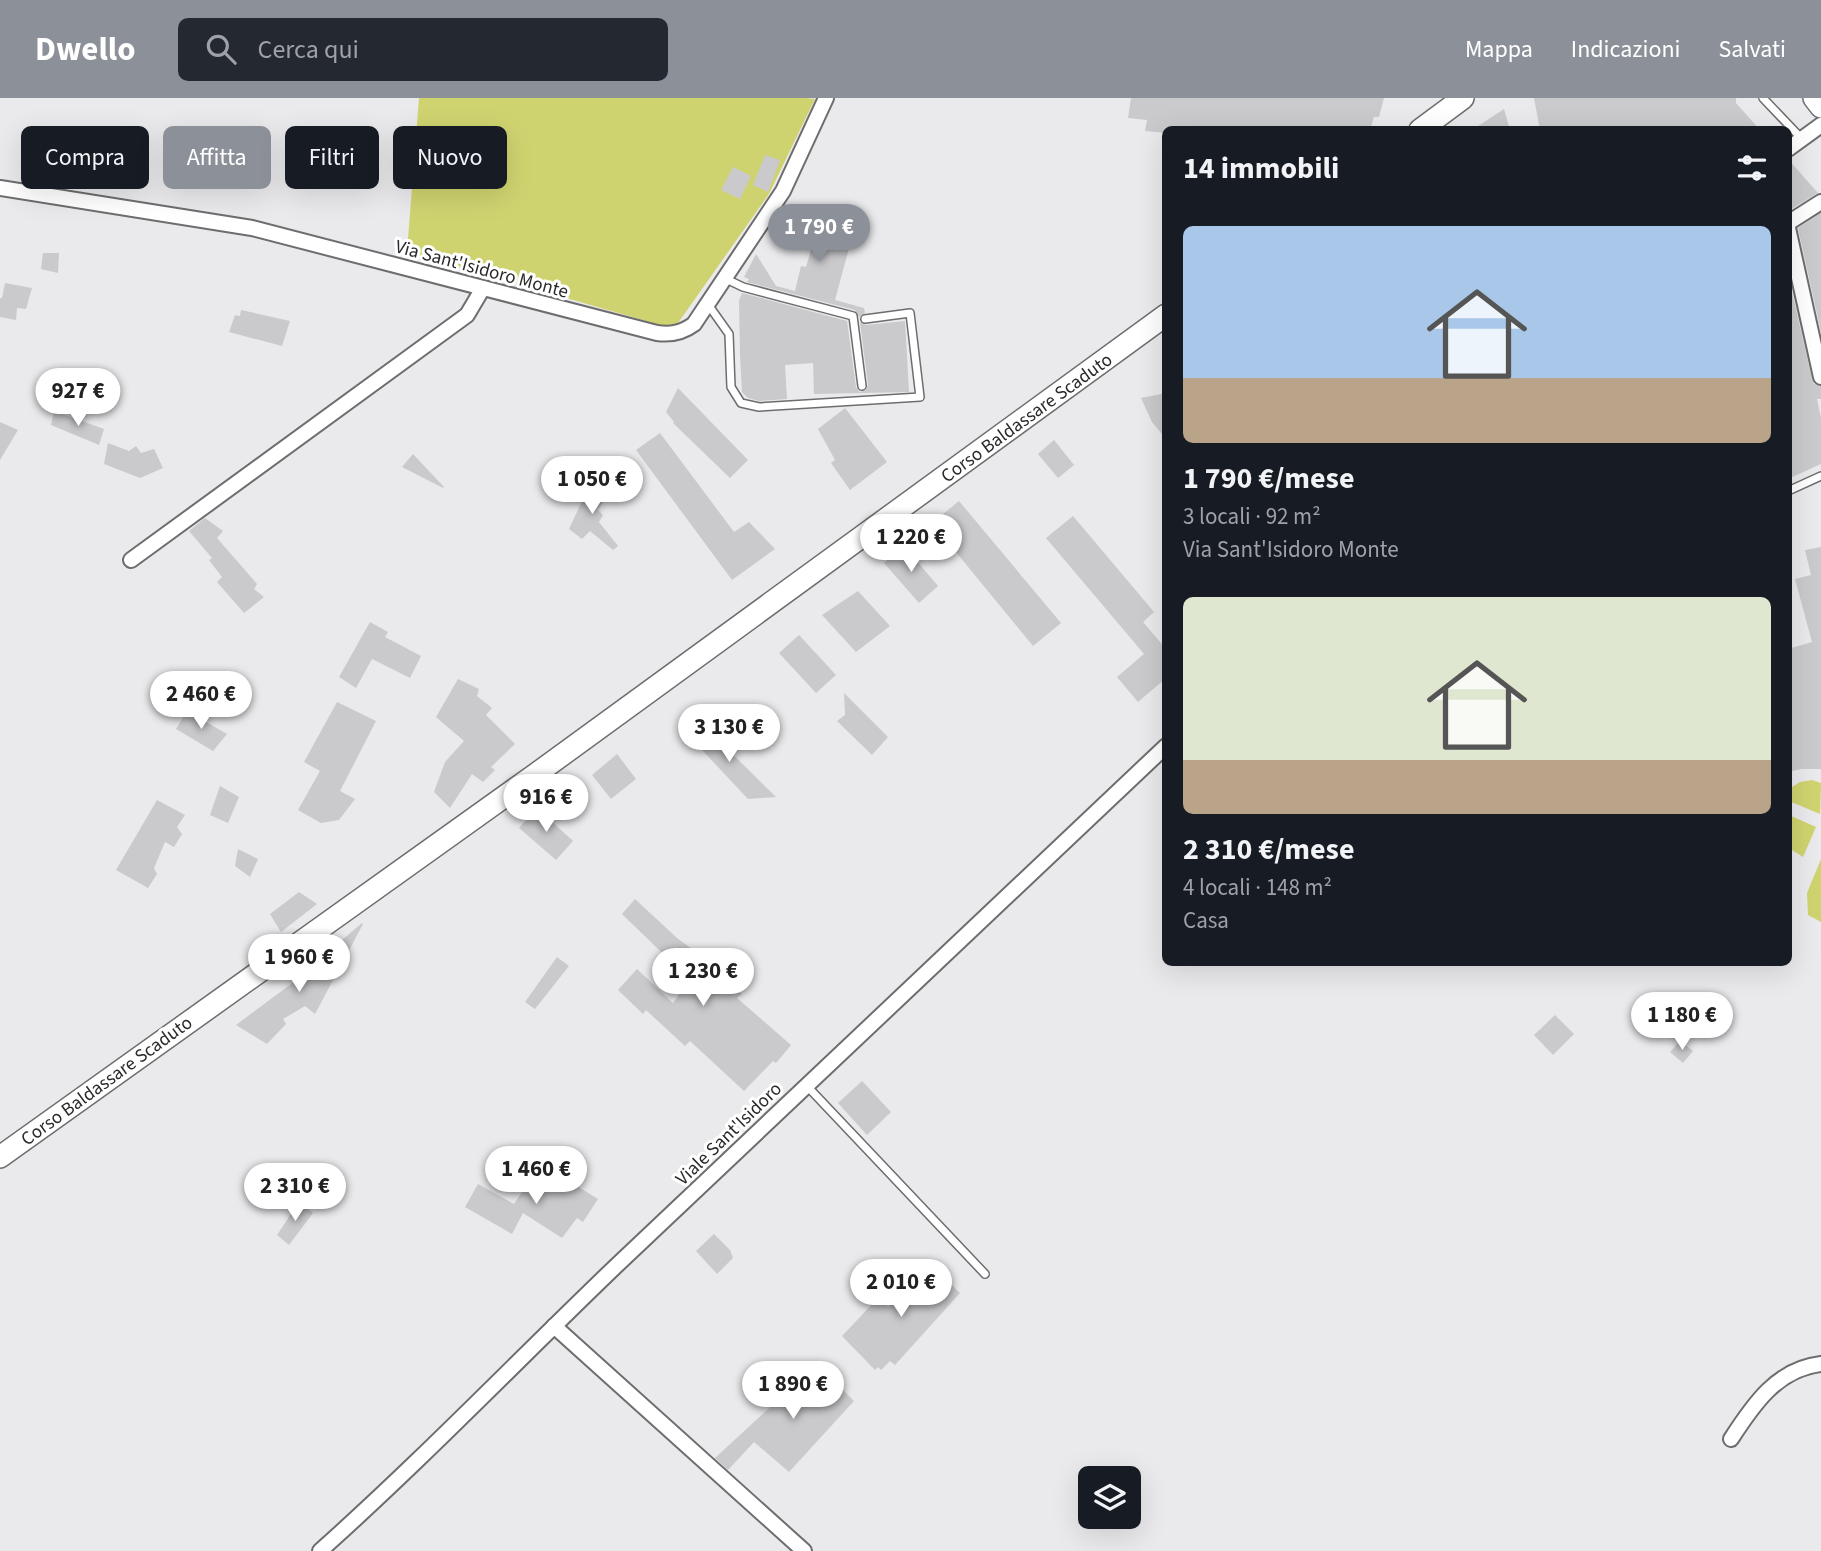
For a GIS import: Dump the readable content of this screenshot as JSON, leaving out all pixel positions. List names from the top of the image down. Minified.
{"streets":{"street":["Via Sant'Isidoro Monte","Corso Baldassare Scaduto","Viale Sant'Isidoro"]},"page":{"header":"Dwello","search":"Cerca qui","nav":["Mappa","Indicazioni","Salvati"],"chip":["Compra","Affitta","Filtri","Nuovo"],"heading":"14 immobili","price":["1 790 €","927 €","1 050 €","1 220 €","2 460 €","3 130 €","916 €","1 960 €","1 230 €","1 180 €","1 460 €","2 310 €","2 010 €","1 890 €"],"list":[{"name":"1 790 €/mese","note":"3 locali · 92 m² · Via Sant'Isidoro Monte"},{"name":"2 310 €/mese","note":"4 locali · 148 m² · Casa"}]}}
